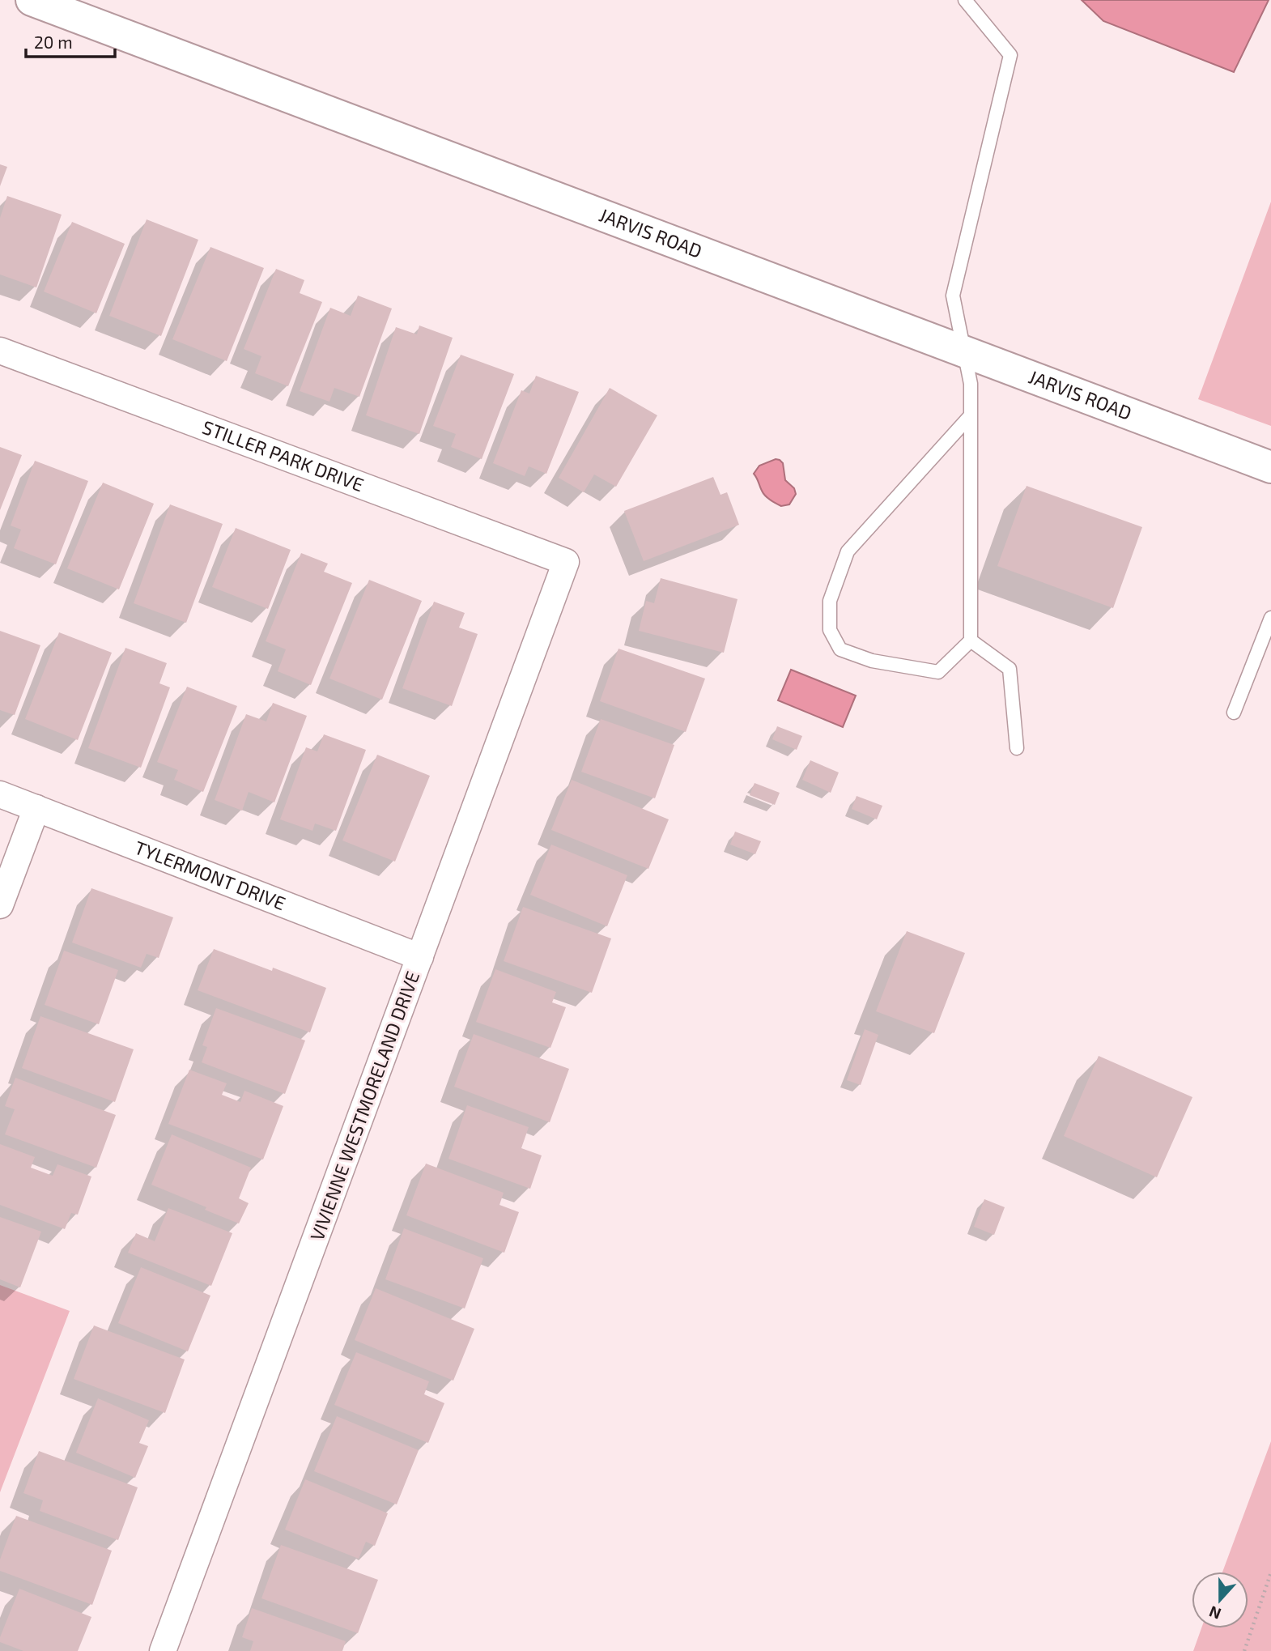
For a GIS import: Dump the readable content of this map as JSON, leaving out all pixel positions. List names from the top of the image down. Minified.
{"streets":{"street":["JARVIS ROAD","STILLER PARK DRIVE","TYLERMONT DRIVE","VIVIENNE WESTMORELAND DRIVE"]},"crossings":[["STILLER PARK DRIVE","VIVIENNE WESTMORELAND DRIVE"],["TYLERMONT DRIVE","VIVIENNE WESTMORELAND DRIVE"]],"scale_bar":"20 m","north":"bottom"}
